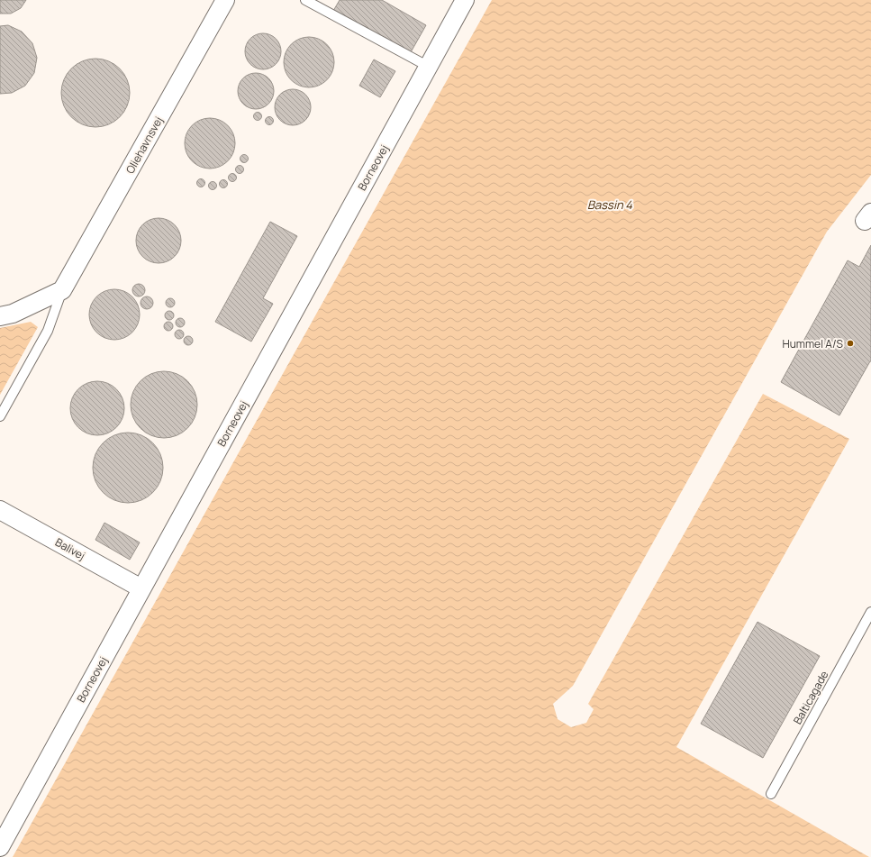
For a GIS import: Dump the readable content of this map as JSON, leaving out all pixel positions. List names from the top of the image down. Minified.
{"streets":{"street":["Oliehavnsvej","Borneovej","Balivej"],"lane":["Balticagade"]},"crossings":[["Borneovej","Balivej"]],"water":["Bassin 4"],"places":["Hummel A/S"]}
